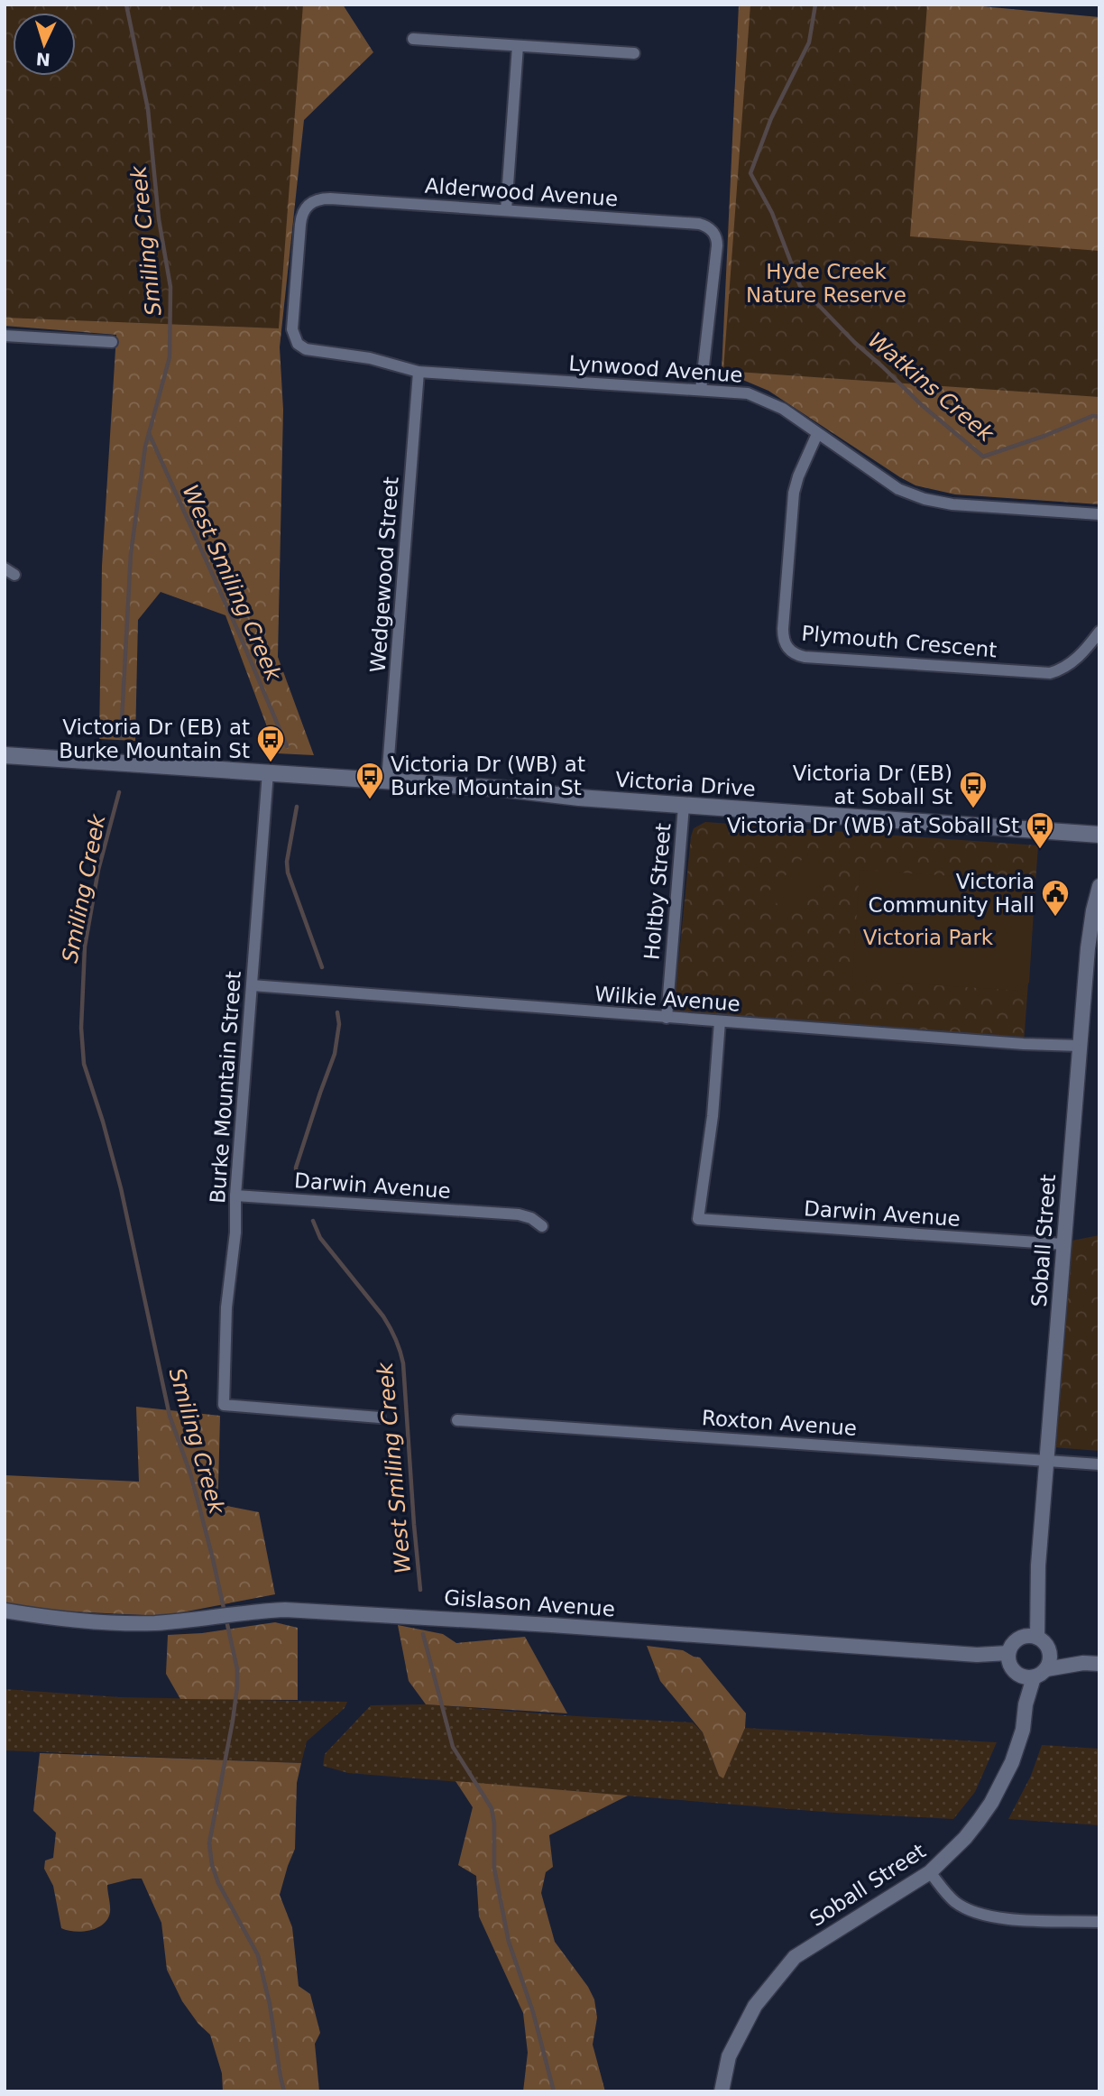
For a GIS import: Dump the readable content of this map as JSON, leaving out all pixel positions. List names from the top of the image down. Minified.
{"streets":{"main road":["Victoria Drive"],"street":["Alderwood Avenue","Lynwood Avenue","Wedgewood Street","Plymouth Crescent","Holtby Street","Wilkie Avenue","Burke Mountain Street","Darwin Avenue","Soball Street","Roxton Avenue","Gislason Avenue"]},"crossings":[["Alderwood Avenue","Lynwood Avenue"],["Lynwood Avenue","Wedgewood Street"],["Lynwood Avenue","Plymouth Crescent"],["Wedgewood Street","Victoria Drive"],["Victoria Drive","Holtby Street"],["Victoria Drive","Burke Mountain Street"],["Holtby Street","Wilkie Avenue"],["Wilkie Avenue","Burke Mountain Street"],["Wilkie Avenue","Darwin Avenue"],["Wilkie Avenue","Soball Street"],["Burke Mountain Street","Darwin Avenue"],["Darwin Avenue","Soball Street"],["Soball Street","Roxton Avenue"],["Soball Street","Gislason Avenue"]],"water":["Smiling Creek","Watkins Creek","West Smiling Creek"],"parks":["Hyde Creek Nature Reserve","Victoria Park"],"places":{"bus stop":["Victoria Dr (EB) at Burke Mountain St","Victoria Dr (WB) at Burke Mountain St","Victoria Dr (EB) at Soball St","Victoria Dr (WB) at Soball St"],"public building":["Victoria Community Hall"]},"north":"bottom"}
